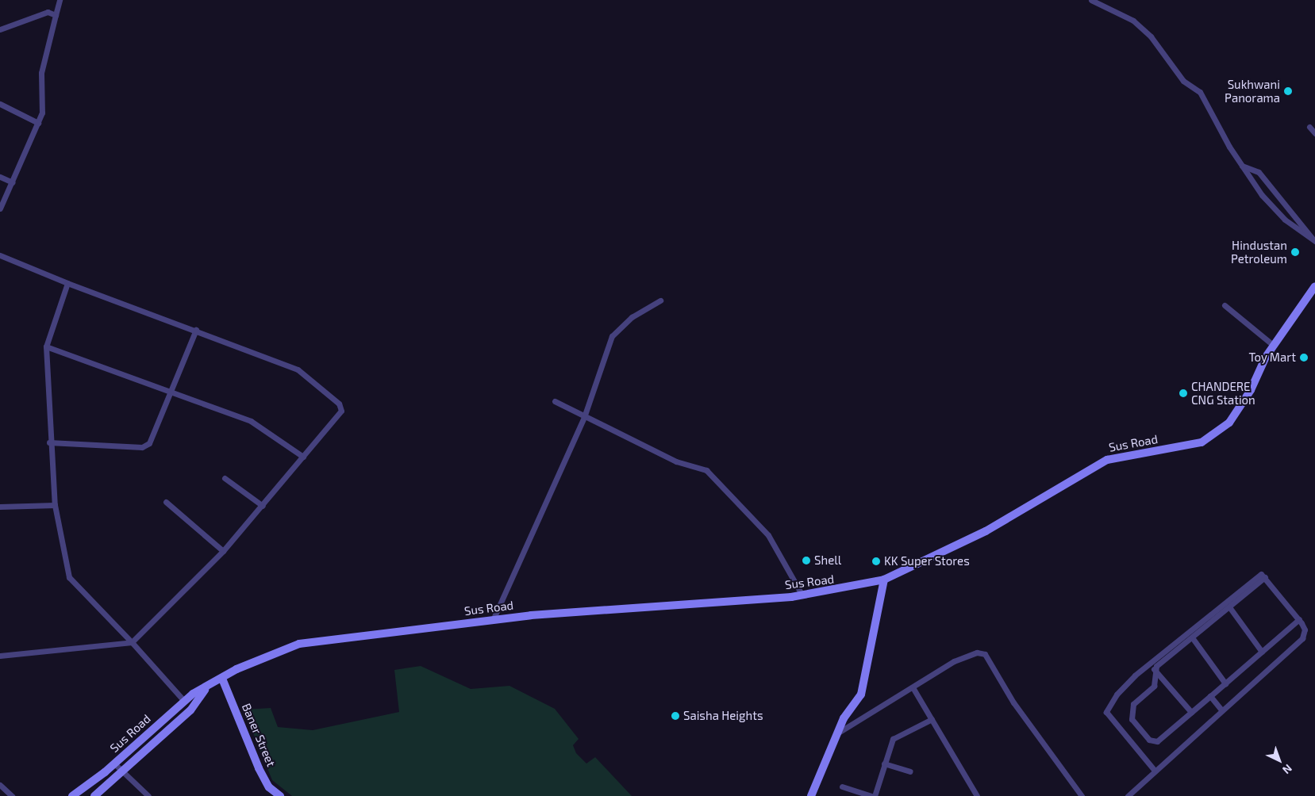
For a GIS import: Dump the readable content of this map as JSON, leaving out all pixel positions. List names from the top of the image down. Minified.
{"streets":{"main road":["Sus Road","Baner Street"]},"crossings":[["Sus Road","Baner Street"]],"places":["Sukhwani Panorama","Hindustan Petroleum","Toy Mart","CHANDERE CNG Station","Shell","KK Super Stores","Saisha Heights"],"north":"bottom right"}
